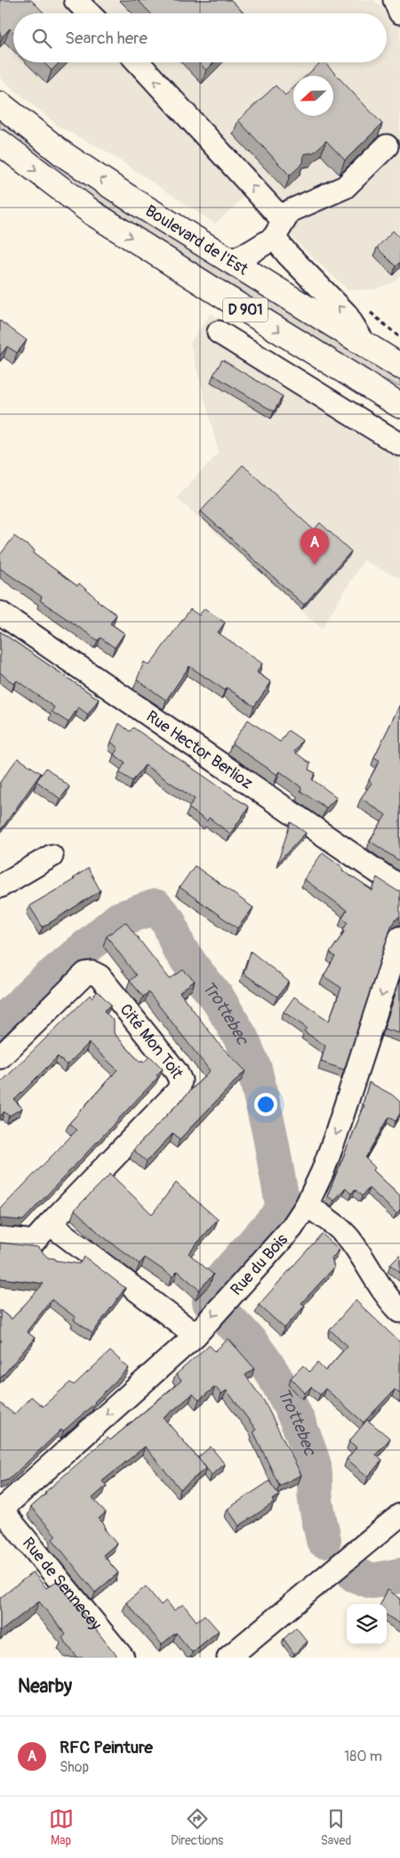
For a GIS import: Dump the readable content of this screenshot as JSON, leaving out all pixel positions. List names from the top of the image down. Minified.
{"streets":{"main road":["Boulevard de l'Est","D 901"],"street":["Rue Hector Berlioz","Cité Mon Toit","Rue du Bois","Rue de Sennecey"]},"crossings":[["Rue du Bois","Rue de Sennecey"]],"one_way":["Rue du Bois"],"water":["Trottebec"],"north":"left","page":{"search":"Search here","pins":"A","heading":"Nearby","list":[{"mark":"A","name":"RFC Peinture","note":"Shop","value":"180 m"}],"nav":["Map","Directions","Saved"]}}
